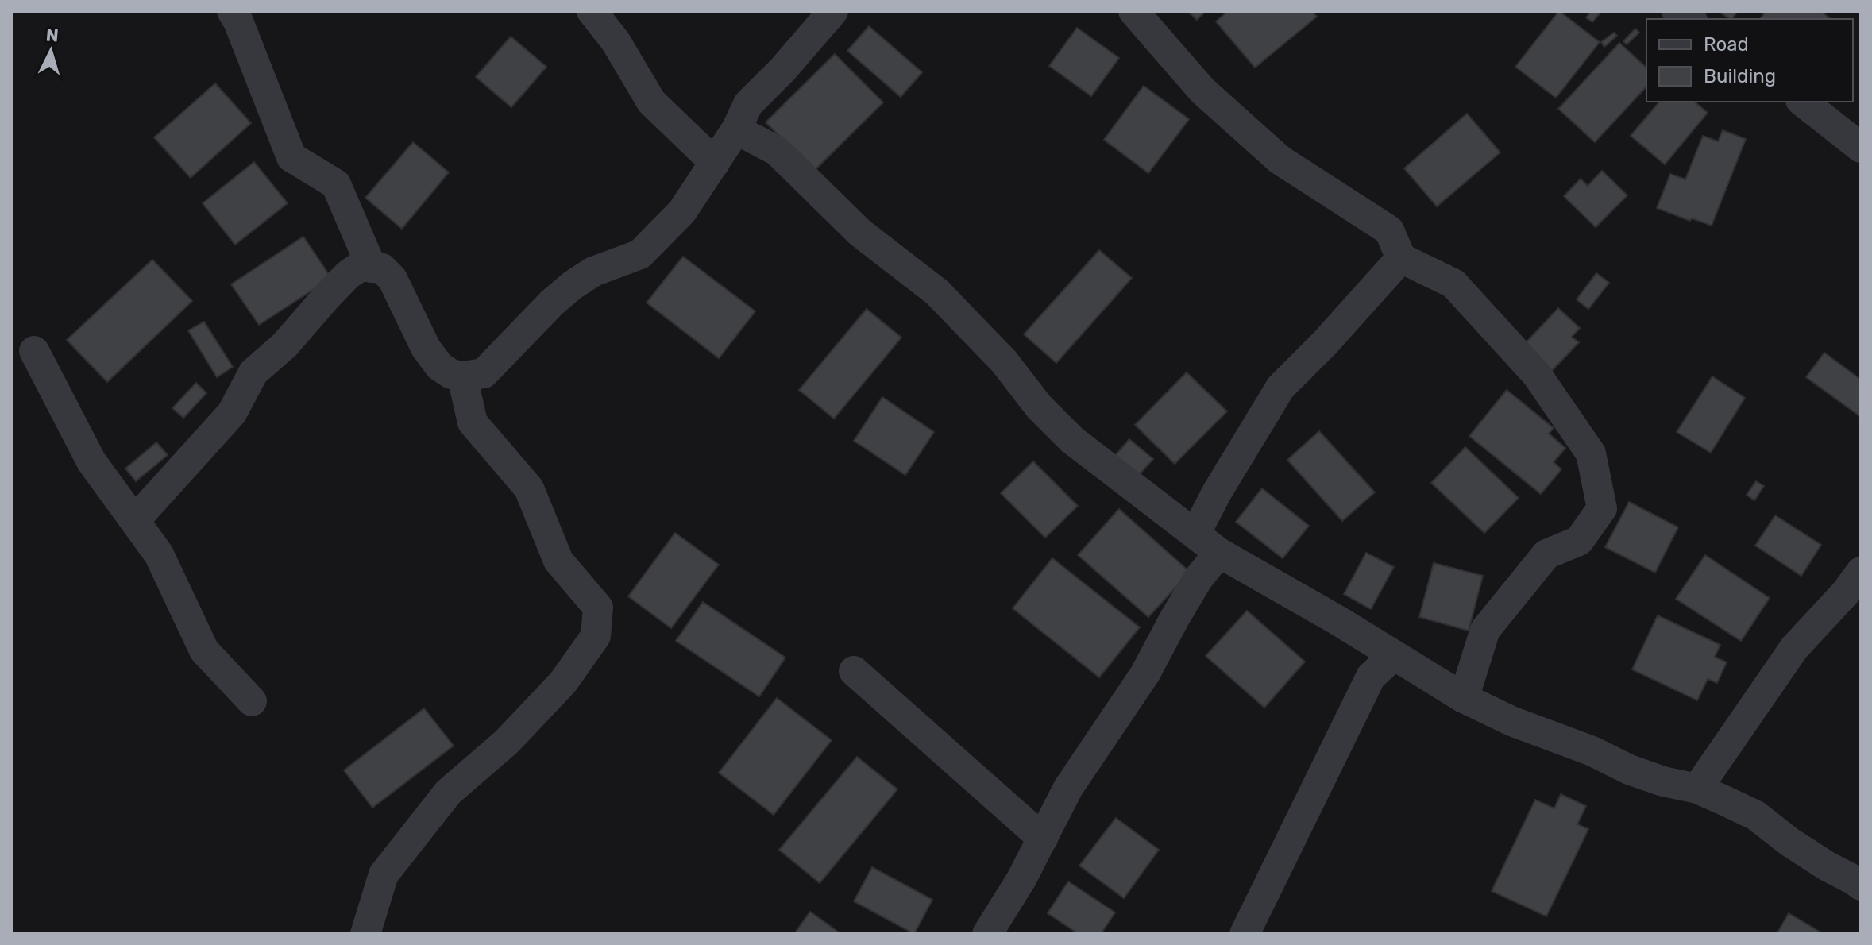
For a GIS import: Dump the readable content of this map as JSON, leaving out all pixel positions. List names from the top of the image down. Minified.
{"legend":["Road","Building"],"north":"top"}
